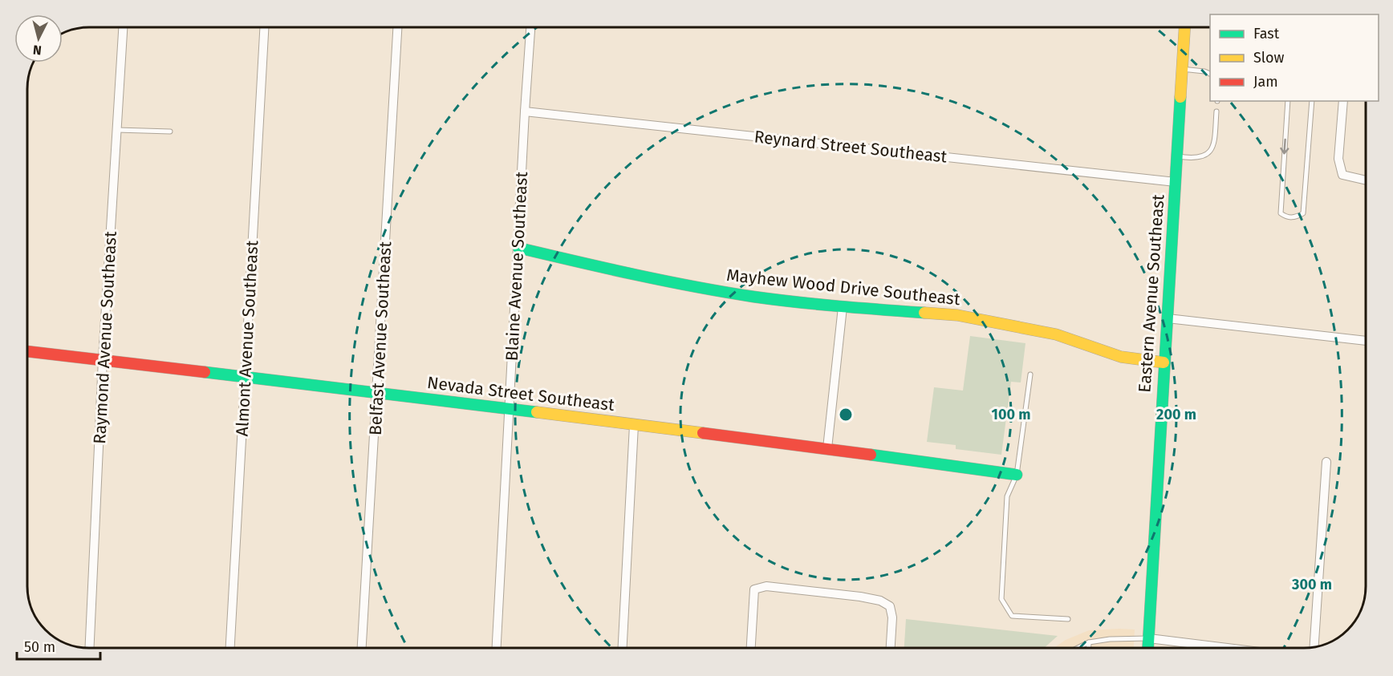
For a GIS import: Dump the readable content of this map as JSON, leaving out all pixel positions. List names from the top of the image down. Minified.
{"streets":{"street":["Reynard Street Southeast","Blaine Avenue Southeast","Mayhew Wood Drive Southeast","Eastern Avenue Southeast","Raymond Avenue Southeast","Almont Avenue Southeast","Belfast Avenue Southeast","Nevada Street Southeast"]},"crossings":[["Reynard Street Southeast","Blaine Avenue Southeast"],["Reynard Street Southeast","Eastern Avenue Southeast"],["Blaine Avenue Southeast","Mayhew Wood Drive Southeast"],["Blaine Avenue Southeast","Nevada Street Southeast"],["Mayhew Wood Drive Southeast","Eastern Avenue Southeast"],["Raymond Avenue Southeast","Nevada Street Southeast"],["Almont Avenue Southeast","Nevada Street Southeast"],["Belfast Avenue Southeast","Nevada Street Southeast"]],"legend":["Fast","Slow","Jam"],"scale_bar":"50 m","north":"bottom","rings":["100 m","200 m","300 m"]}
